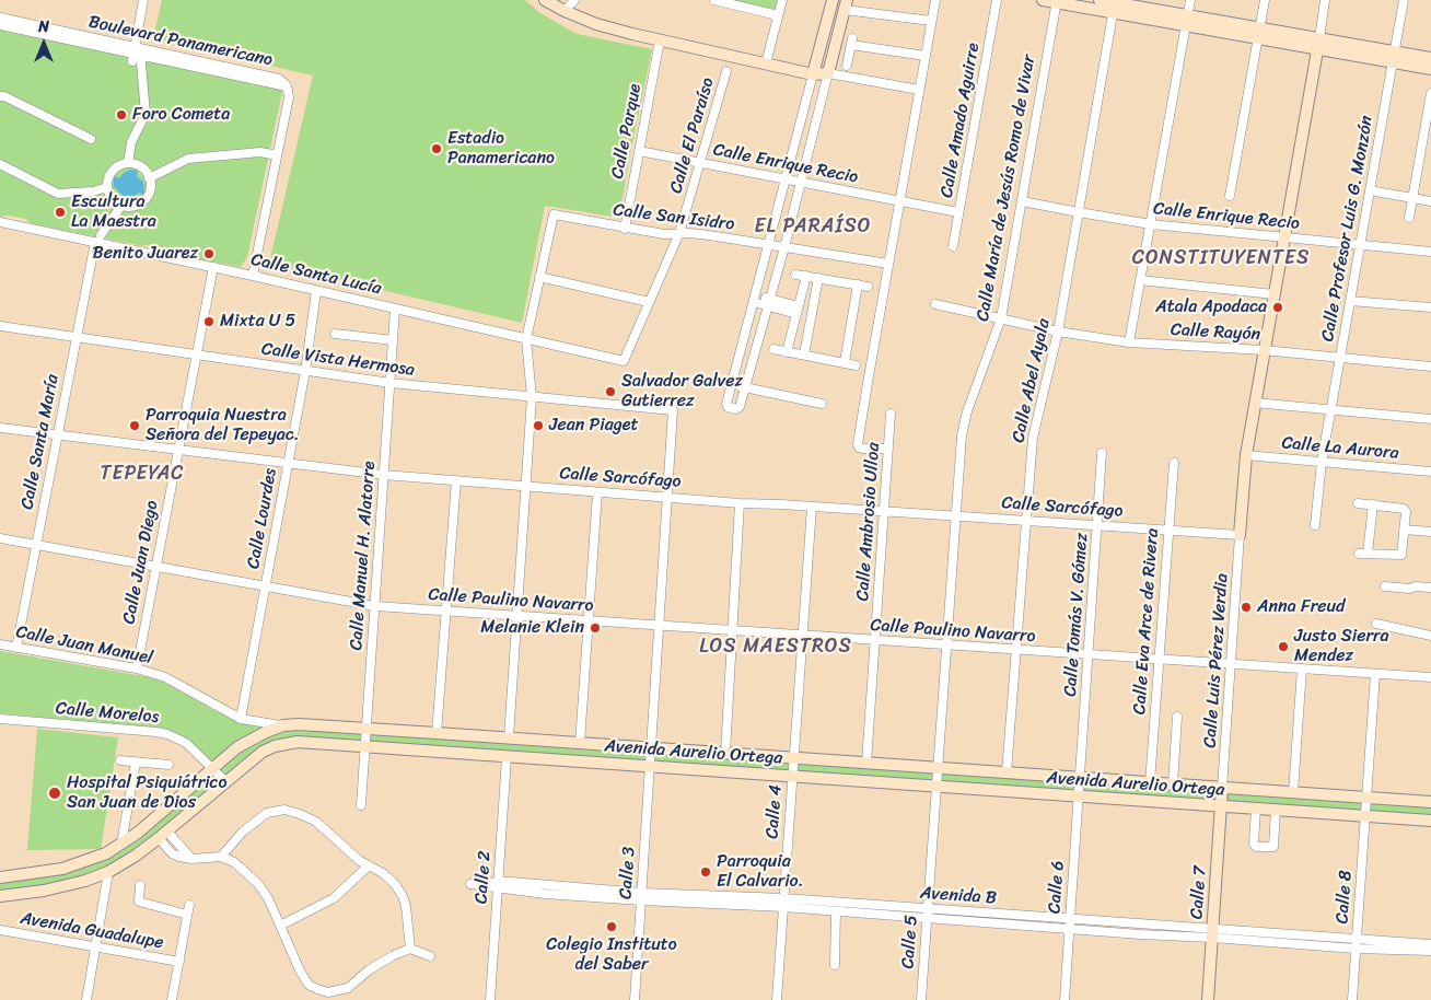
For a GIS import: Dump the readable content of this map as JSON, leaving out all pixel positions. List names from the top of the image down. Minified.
{"streets":{"main road":["Avenida Aurelio Ortega","Calle 7"],"street":["Boulevard Panamericano","Calle Amado Aguirre","Calle Parque","Calle El Paraíso","Calle Enrique Recio","Calle María de Jesús Romo de Vivar","Calle San Isidro","Calle Profesor Luis G. Monzón","Calle Santa Lucía","Calle Rayón","Calle Vista Hermosa","Calle Abel Ayala","Calle Santa María","Calle La Aurora","Calle Sarcófago","Calle Lourdes","Calle Ambrosio Ulloa","Calle Manuel H. Alatorre","Calle Juan Diego","Calle Paulino Navarro","Calle Tomás V. Gómez","Calle Eva Arce de Rivera","Calle Juan Manuel","Calle Luis Pérez Verdia","Calle Morelos","Calle 4","Calle 3","Calle 2","Calle 6","Avenida B","Calle 8","Avenida Guadalupe","Calle 5"]},"crossings":[["Boulevard Panamericano","Calle Santa Lucía"],["Calle Amado Aguirre","Calle Enrique Recio"],["Calle Parque","Calle Enrique Recio"],["Calle Parque","Calle San Isidro"],["Calle El Paraíso","Calle Enrique Recio"],["Calle El Paraíso","Calle San Isidro"],["Calle El Paraíso","Calle Santa Lucía"],["Calle Enrique Recio","Calle María de Jesús Romo de Vivar"],["Calle Enrique Recio","Calle Profesor Luis G. Monzón"],["Calle Enrique Recio","Calle Abel Ayala"],["Calle María de Jesús Romo de Vivar","Calle Rayón"],["Calle María de Jesús Romo de Vivar","Calle Sarcófago"],["Calle María de Jesús Romo de Vivar","Calle Paulino Navarro"],["Calle María de Jesús Romo de Vivar","Avenida Aurelio Ortega"],["Calle María de Jesús Romo de Vivar","Calle 5"],["Calle Profesor Luis G. Monzón","Calle Rayón"],["Calle Profesor Luis G. Monzón","Calle La Aurora"],["Calle Santa Lucía","Calle Santa María"],["Calle Santa Lucía","Calle Lourdes"],["Calle Santa Lucía","Calle Manuel H. Alatorre"],["Calle Santa Lucía","Calle Juan Diego"],["Calle Rayón","Calle Abel Ayala"],["Calle Vista Hermosa","Calle Santa María"],["Calle Vista Hermosa","Calle Lourdes"],["Calle Vista Hermosa","Calle Manuel H. Alatorre"],["Calle Vista Hermosa","Calle Juan Diego"],["Calle Vista Hermosa","Calle 3"],["Calle Abel Ayala","Calle Sarcófago"],["Calle Abel Ayala","Calle Paulino Navarro"],["Calle Abel Ayala","Avenida Aurelio Ortega"],["Calle Santa María","Calle Sarcófago"],["Calle Santa María","Calle Paulino Navarro"],["Calle Santa María","Calle Juan Manuel"],["Calle Sarcófago","Calle Lourdes"],["Calle Sarcófago","Calle Ambrosio Ulloa"],["Calle Sarcófago","Calle Manuel H. Alatorre"],["Calle Sarcófago","Calle Juan Diego"],["Calle Sarcófago","Calle Tomás V. Gómez"],["Calle Sarcófago","Calle Eva Arce de Rivera"],["Calle Sarcófago","Calle Luis Pérez Verdia"],["Calle Sarcófago","Calle 4"],["Calle Sarcófago","Calle 3"],["Calle Lourdes","Calle Paulino Navarro"],["Calle Lourdes","Calle Juan Manuel"],["Calle Ambrosio Ulloa","Calle Paulino Navarro"],["Calle Ambrosio Ulloa","Avenida Aurelio Ortega"],["Calle Manuel H. Alatorre","Calle Paulino Navarro"],["Calle Manuel H. Alatorre","Avenida Aurelio Ortega"],["Calle Juan Diego","Calle Paulino Navarro"],["Calle Juan Diego","Calle Juan Manuel"],["Calle Paulino Navarro","Calle Tomás V. Gómez"],["Calle Paulino Navarro","Calle Eva Arce de Rivera"],["Calle Paulino Navarro","Calle Luis Pérez Verdia"],["Calle Paulino Navarro","Calle 4"],["Calle Paulino Navarro","Calle 3"],["Calle Paulino Navarro","Calle 8"],["Calle Tomás V. Gómez","Avenida Aurelio Ortega"],["Calle Tomás V. Gómez","Calle 6"],["Calle Eva Arce de Rivera","Avenida Aurelio Ortega"],["Calle Juan Manuel","Avenida Aurelio Ortega"],["Calle Luis Pérez Verdia","Avenida Aurelio Ortega"],["Calle Luis Pérez Verdia","Calle 7"],["Calle Morelos","Avenida Aurelio Ortega"],["Avenida Aurelio Ortega","Calle 4"],["Avenida Aurelio Ortega","Calle 3"],["Avenida Aurelio Ortega","Calle 2"],["Avenida Aurelio Ortega","Calle 6"],["Avenida Aurelio Ortega","Calle 7"],["Avenida Aurelio Ortega","Calle 8"],["Avenida Aurelio Ortega","Calle 5"],["Calle 4","Avenida B"],["Calle 3","Avenida B"],["Calle 2","Avenida B"],["Calle 6","Avenida B"],["Calle 7","Avenida B"],["Avenida B","Calle 8"],["Avenida B","Calle 5"]],"districts":["EL PARAÍSO","CONSTITUYENTES","TEPEYAC","LOS MAESTROS"],"places":["Foro Cometa","Estadio Panamericano","Escultura La Maestra","Benito Juarez","Atala Apodaca","Mixta U 5","Salvador Galvez Gutierrez","Parroquia Nuestra Señora del Tepeyac.","Jean Piaget","Anna Freud","Melanie Klein","Justo Sierra Mendez","Hospital Psiquiátrico San Juan de Dios","Parroquia El Calvario.","Colegio Instituto del Saber"],"north":"top"}
